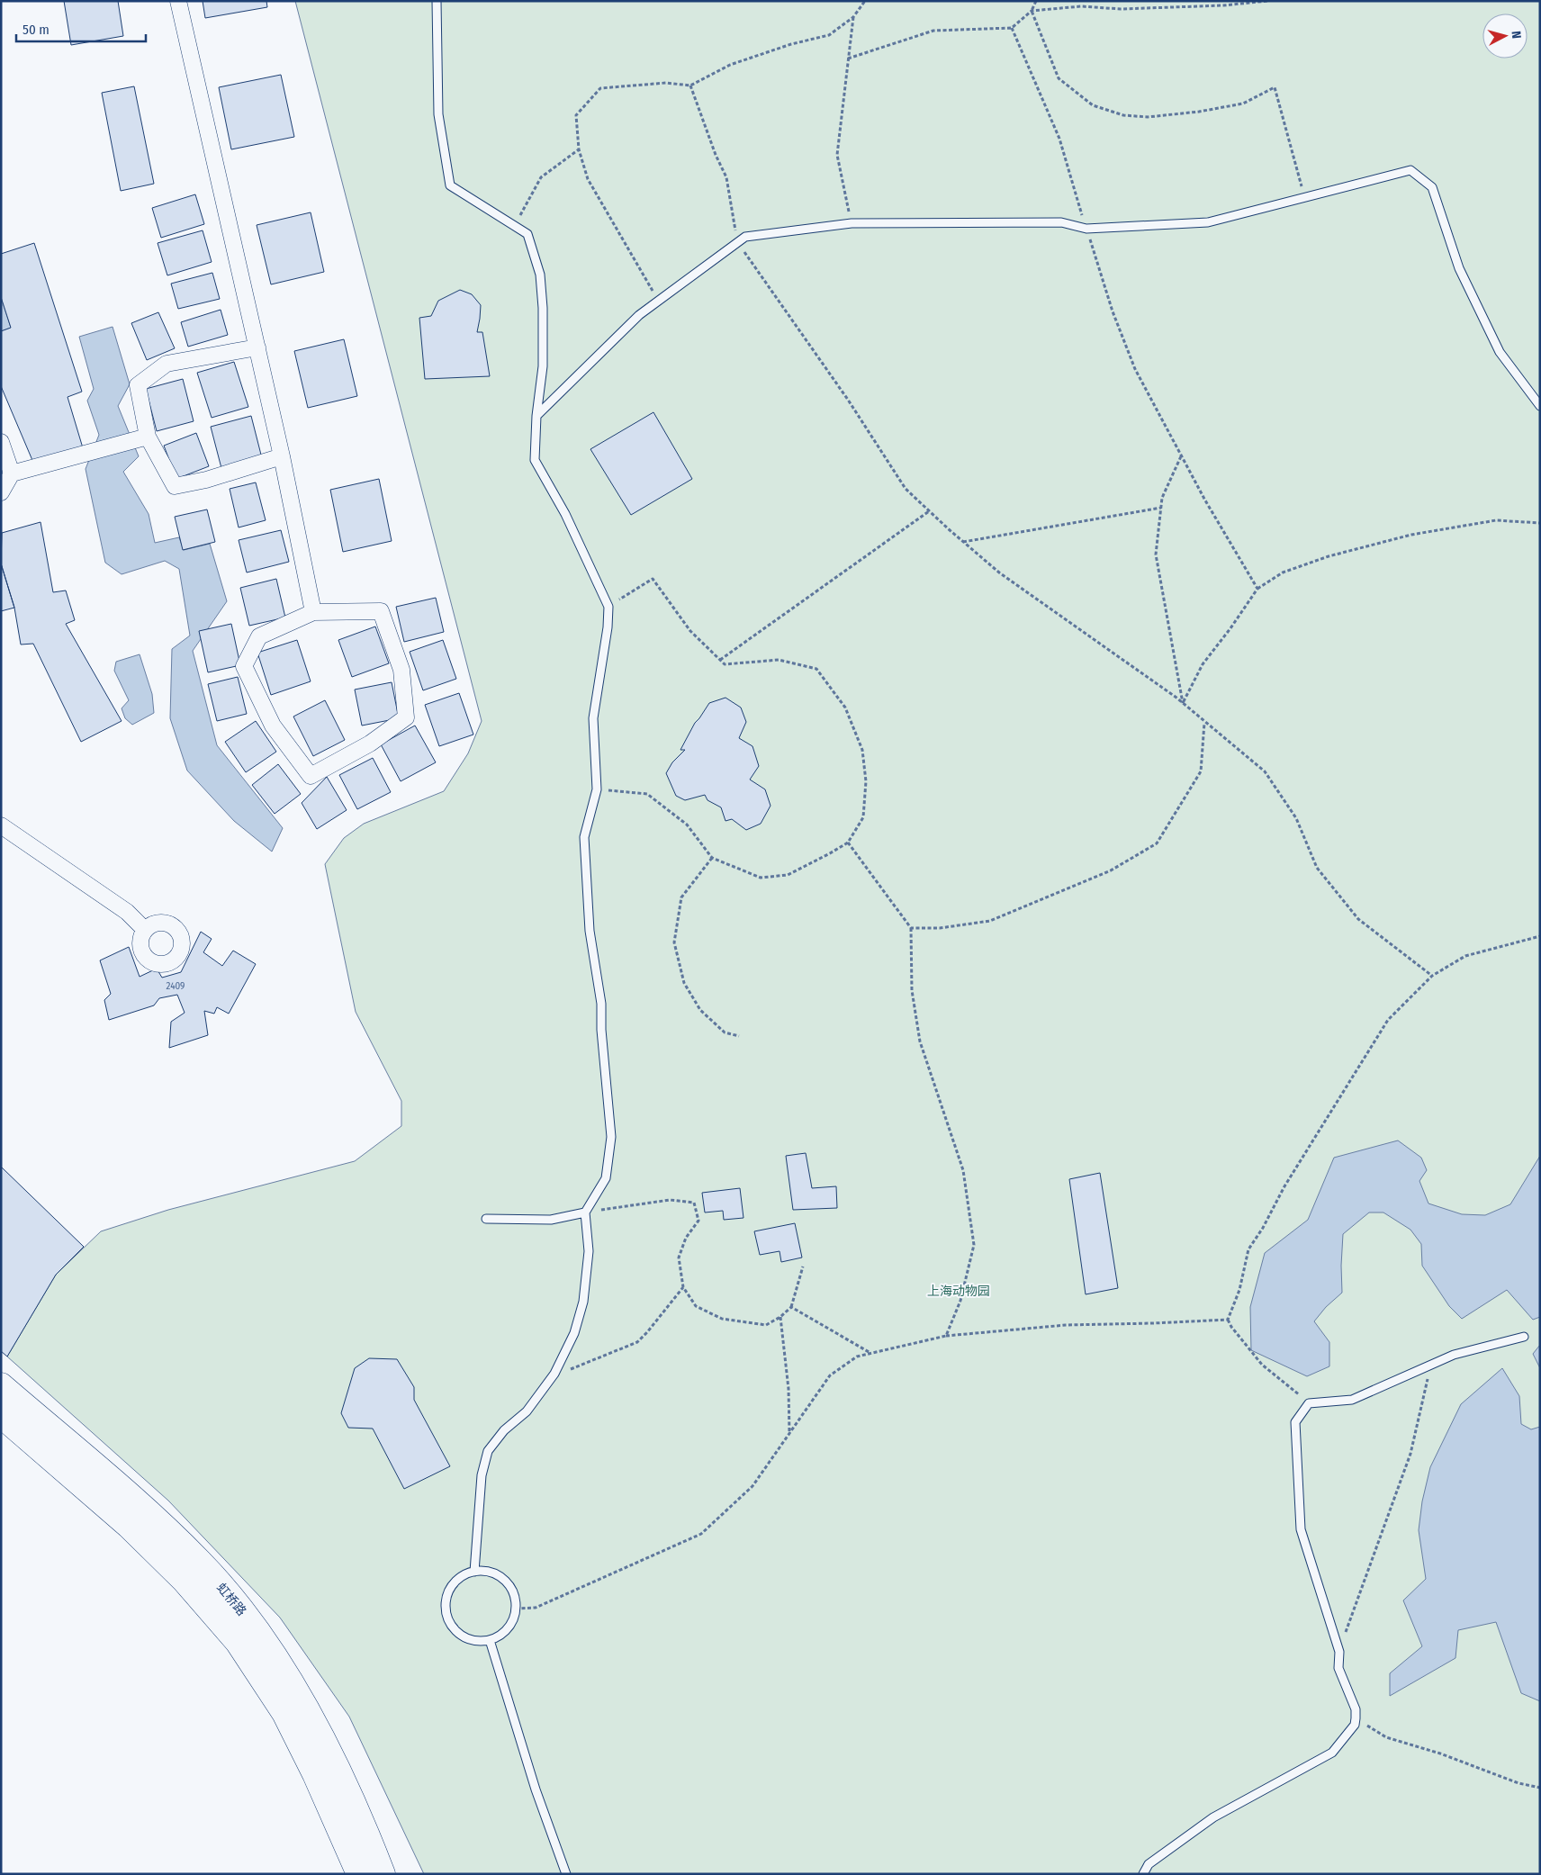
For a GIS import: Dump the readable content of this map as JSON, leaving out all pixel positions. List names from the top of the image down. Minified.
{"streets":{"main road":["虹桥路"]},"parks":["上海动物园"],"house_numbers":["2409"],"scale_bar":"50 m","north":"right"}
